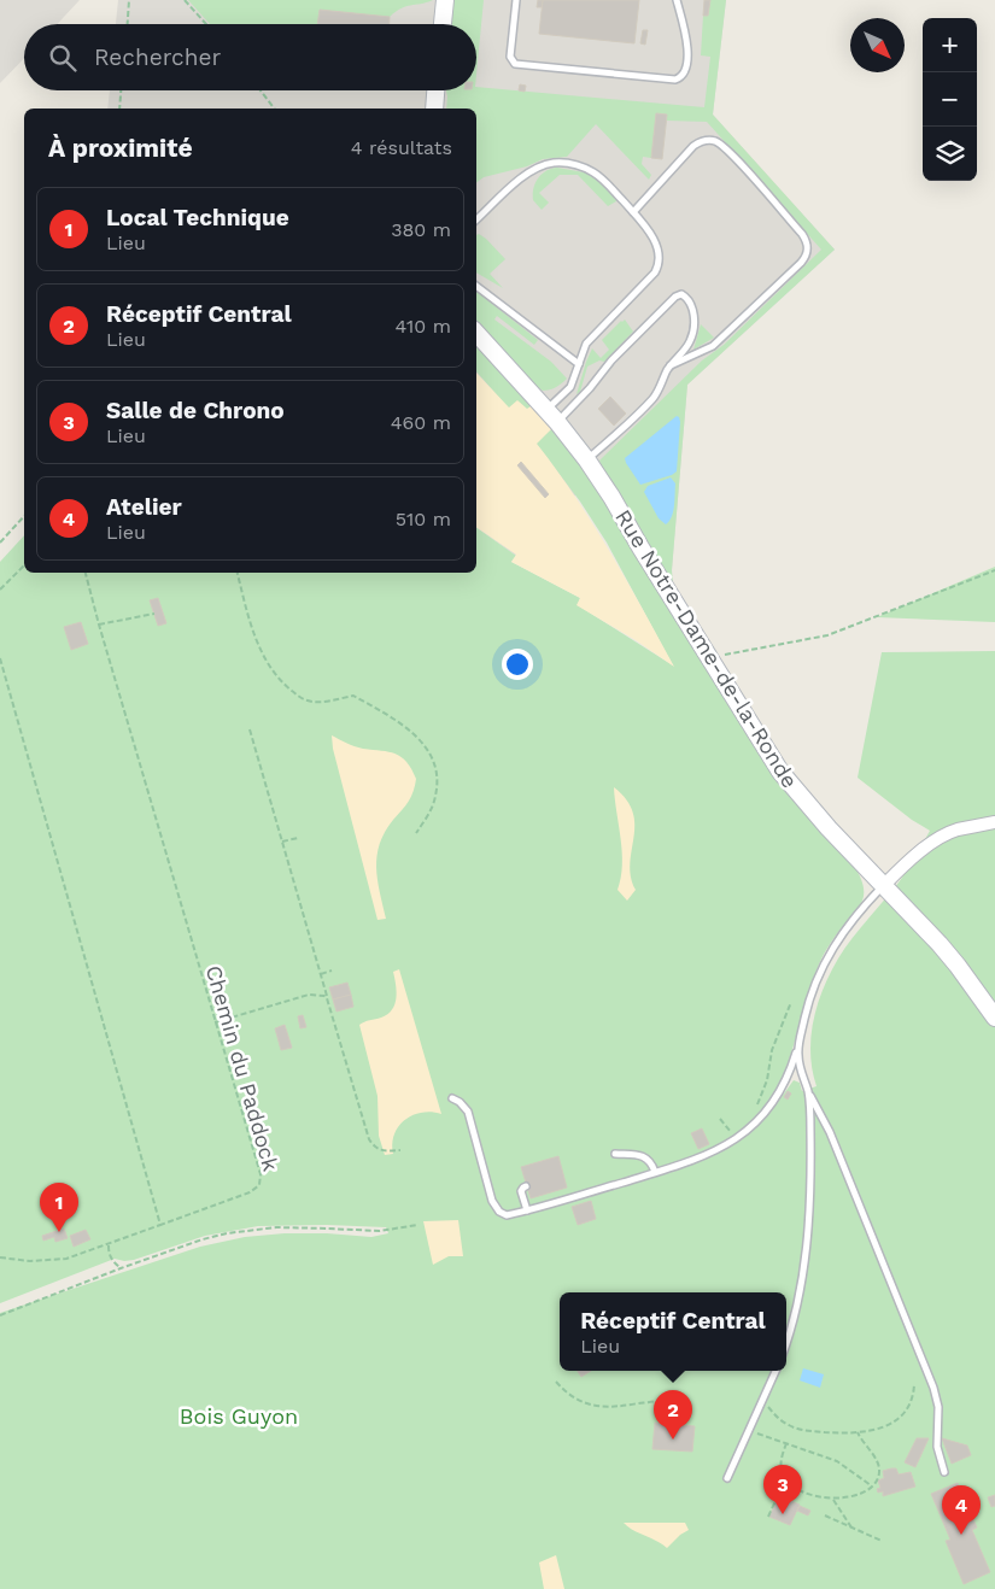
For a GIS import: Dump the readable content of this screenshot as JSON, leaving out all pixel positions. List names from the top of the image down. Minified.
{"streets":{"main road":["Rue Notre-Dame-de-la-Ronde"],"path":["Chemin du Paddock"]},"parks":["Bois Guyon"],"north":"bottom right","page":{"map_buttons":["+","−"],"search":"Rechercher","heading":["À proximité","4 résultats"],"list":[{"mark":"1","name":"Local Technique","note":"Lieu","value":"380 m"},{"mark":"2","name":"Réceptif Central","note":"Lieu","value":"410 m"},{"mark":"3","name":"Salle de Chrono","note":"Lieu","value":"460 m"},{"mark":"4","name":"Atelier","note":"Lieu","value":"510 m"}],"pins":["1","2","3","4"],"popup":["Réceptif Central","Lieu"]}}
